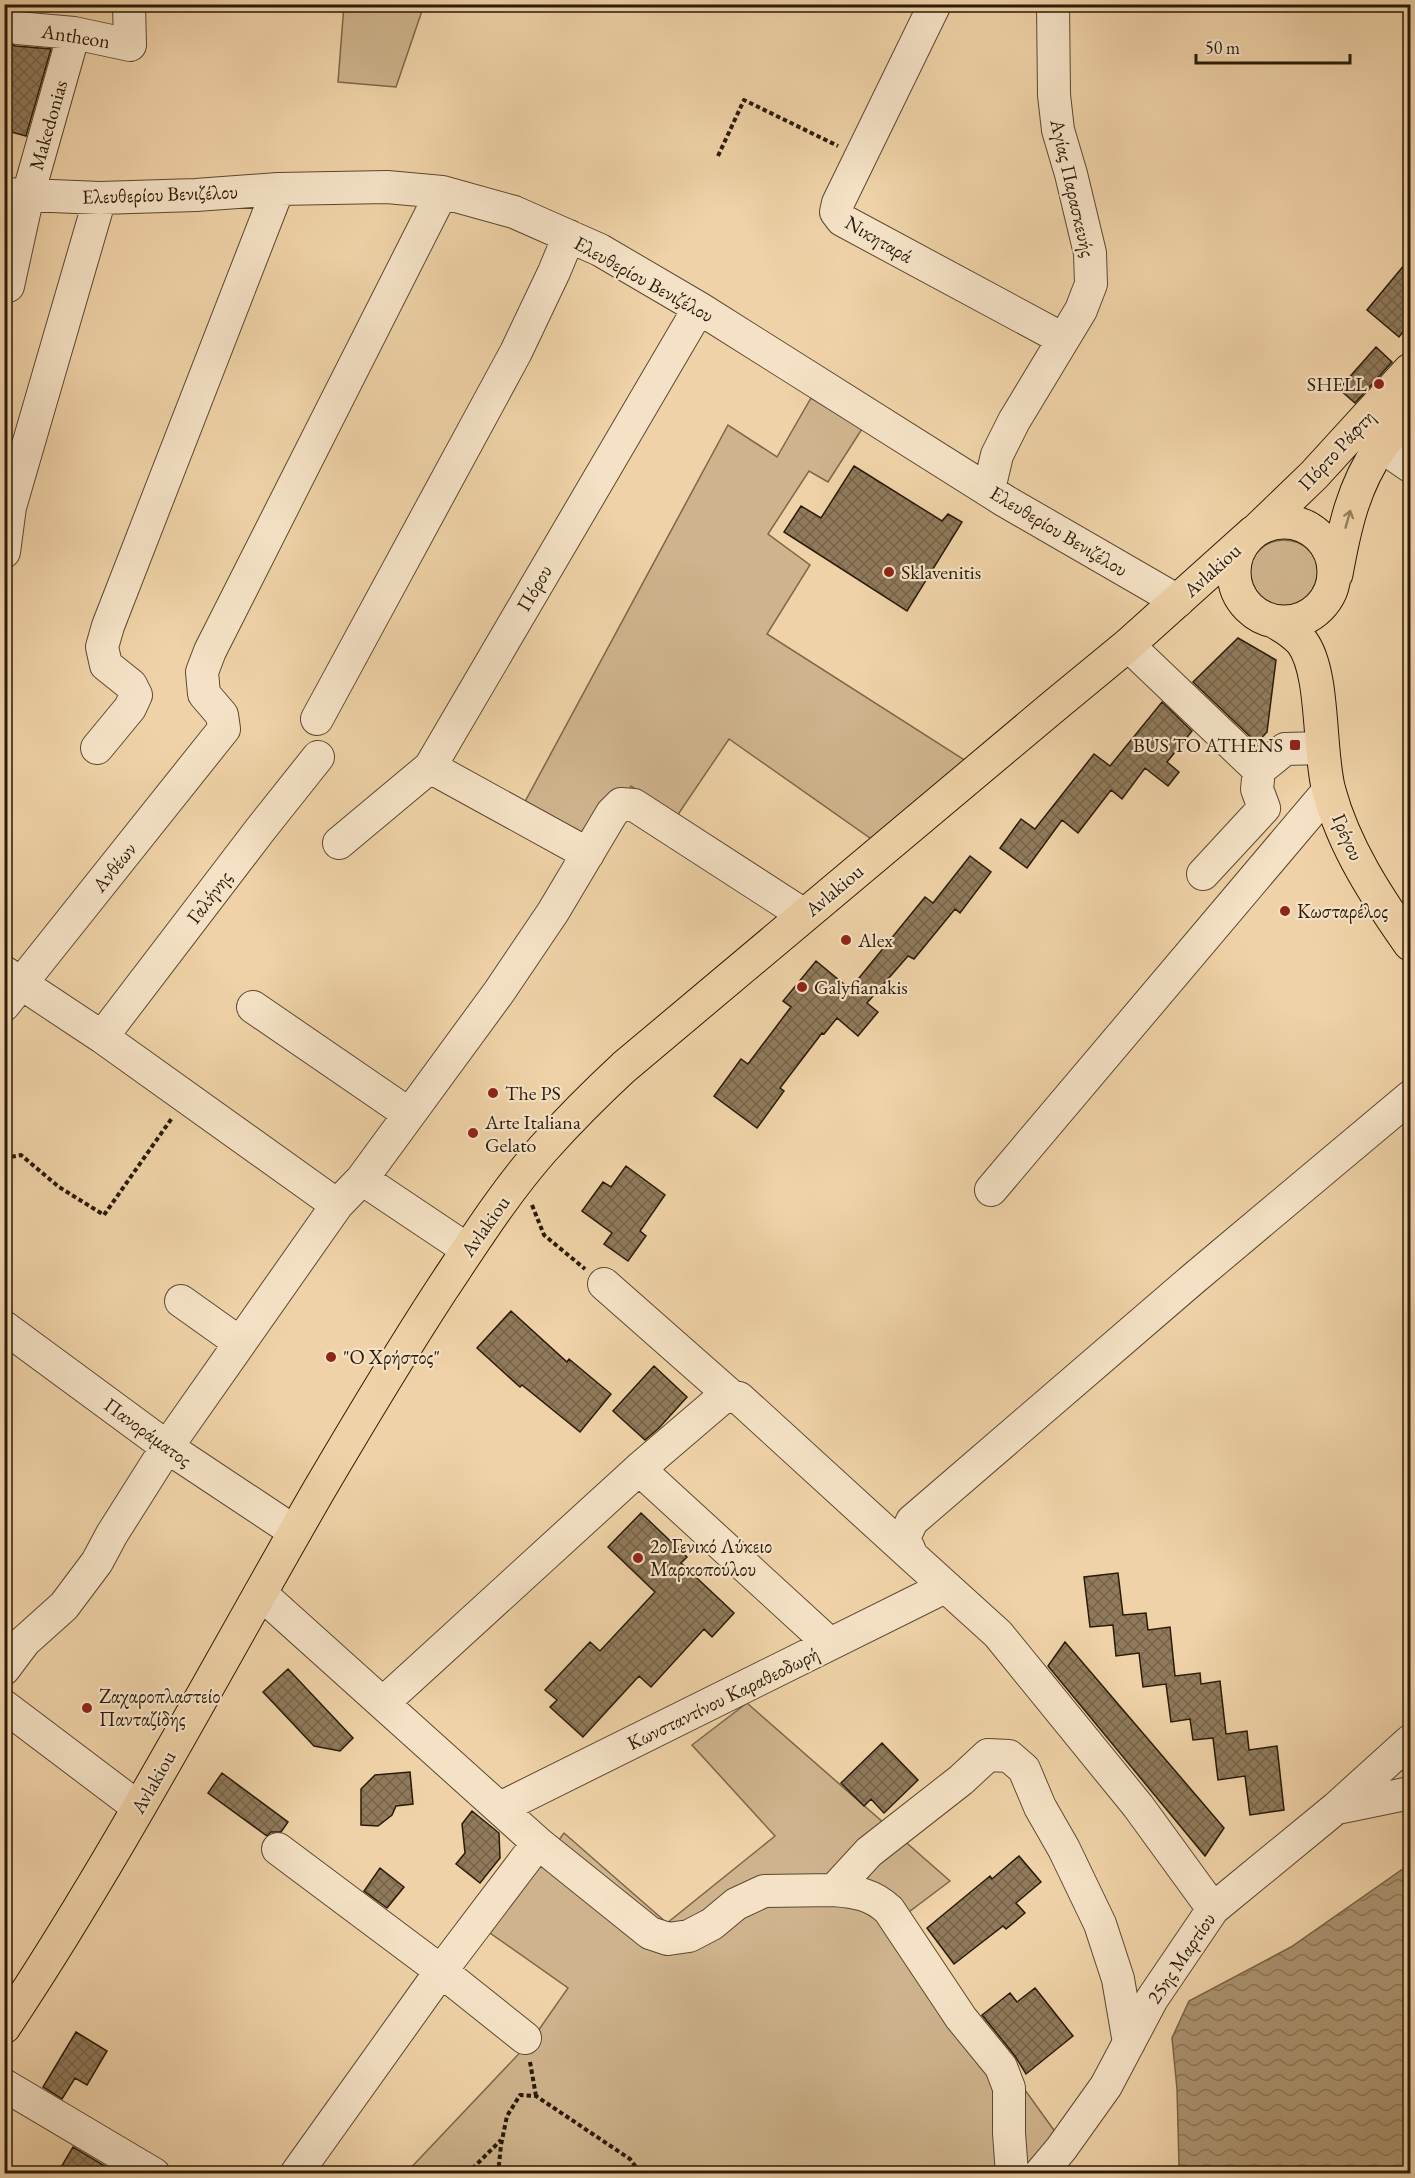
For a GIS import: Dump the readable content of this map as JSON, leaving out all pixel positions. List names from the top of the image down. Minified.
{"streets":{"main road":["Πόρτο Ράφτη","Avlakiou","Γρέγου"],"street":["Antheon","Makedonias","Αγίας Παρασκευής","Ελευθερίου Βενιζέλου","Νικηταρά","Πόρου","Ανθέων","Γαλήνης","Πανοράματος","Κωνσταντίνου Καραθεοδωρή","25ης Μαρτίου"]},"crossings":[["Antheon","Makedonias"],["Makedonias","Ελευθερίου Βενιζέλου"],["Αγίας Παρασκευής","Ελευθερίου Βενιζέλου"],["Αγίας Παρασκευής","Νικηταρά"],["Ελευθερίου Βενιζέλου","Avlakiou"],["Ελευθερίου Βενιζέλου","Πόρου"],["Ελευθερίου Βενιζέλου","Ανθέων"],["Πόρτο Ράφτη","Avlakiou"],["Πόρτο Ράφτη","Γρέγου"],["Avlakiou","Γρέγου"],["Avlakiou","Πανοράματος"]],"places":{"other":["SHELL","Sklavenitis","Κωσταρέλος","Alex","Galyfianakis","The PS","Arte Italiana Gelato","\"Ο Χρήστος\"","2ο Γενικό Λύκειο Μαρκοπούλου","Ζαχαροπλαστείο Πανταζίδης"],"transit":["BUS TO ATHENS"]},"scale_bar":"50 m"}
